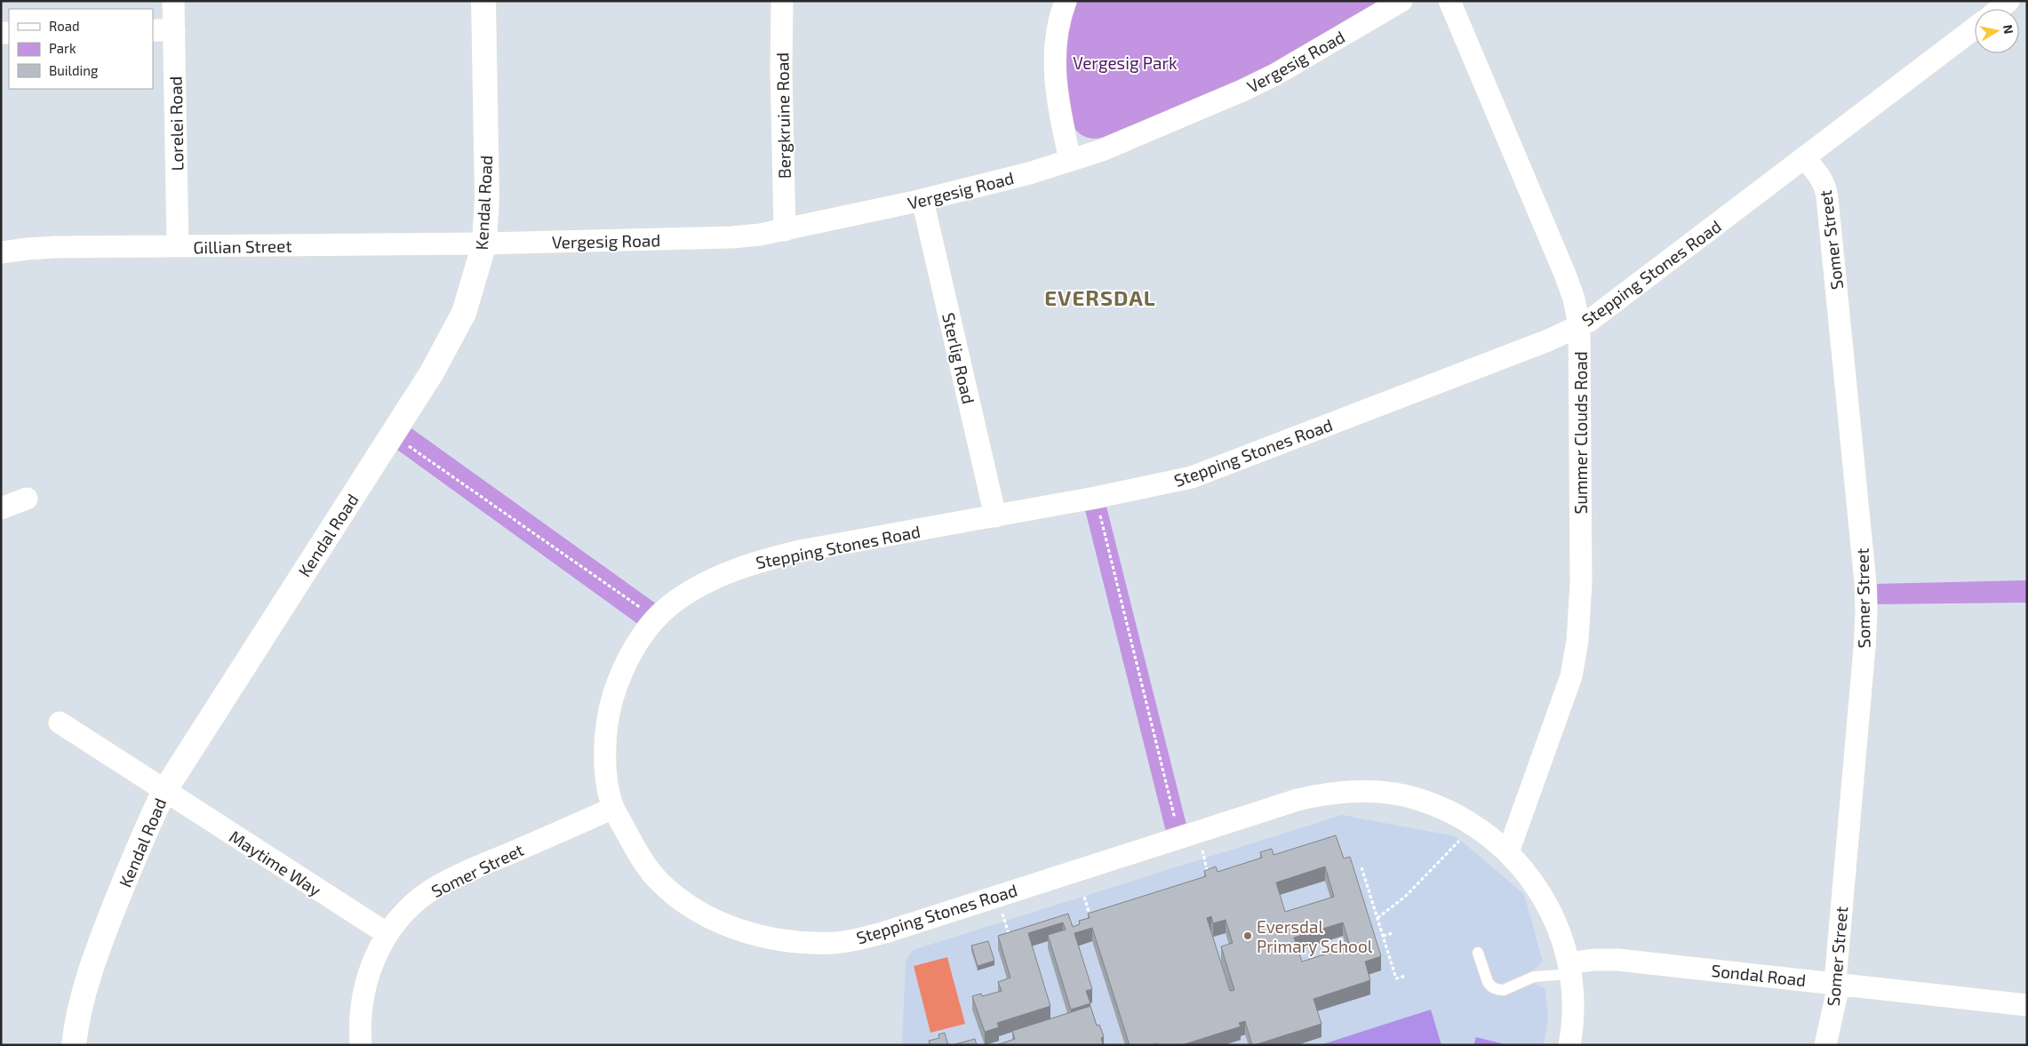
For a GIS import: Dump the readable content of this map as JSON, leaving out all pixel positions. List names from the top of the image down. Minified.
{"streets":{"street":["Vergesig Road","Bergkruine Road","Lorelei Road","Kendal Road","Somer Street","Gillian Street","Stepping Stones Road","Sterlig Road","Summer Clouds Road","Maytime Way","Sondal Road"]},"crossings":[["Vergesig Road","Bergkruine Road"],["Vergesig Road","Kendal Road"],["Vergesig Road","Gillian Street"],["Vergesig Road","Sterlig Road"],["Lorelei Road","Gillian Street"],["Kendal Road","Gillian Street"],["Kendal Road","Maytime Way"],["Somer Street","Stepping Stones Road"],["Somer Street","Maytime Way"],["Somer Street","Sondal Road"],["Stepping Stones Road","Sterlig Road"],["Stepping Stones Road","Summer Clouds Road"],["Stepping Stones Road","Sondal Road"]],"districts":["EVERSDAL"],"parks":["Vergesig Park"],"places":["Eversdal Primary School"],"legend":["Road","Park","Building"],"north":"right"}
